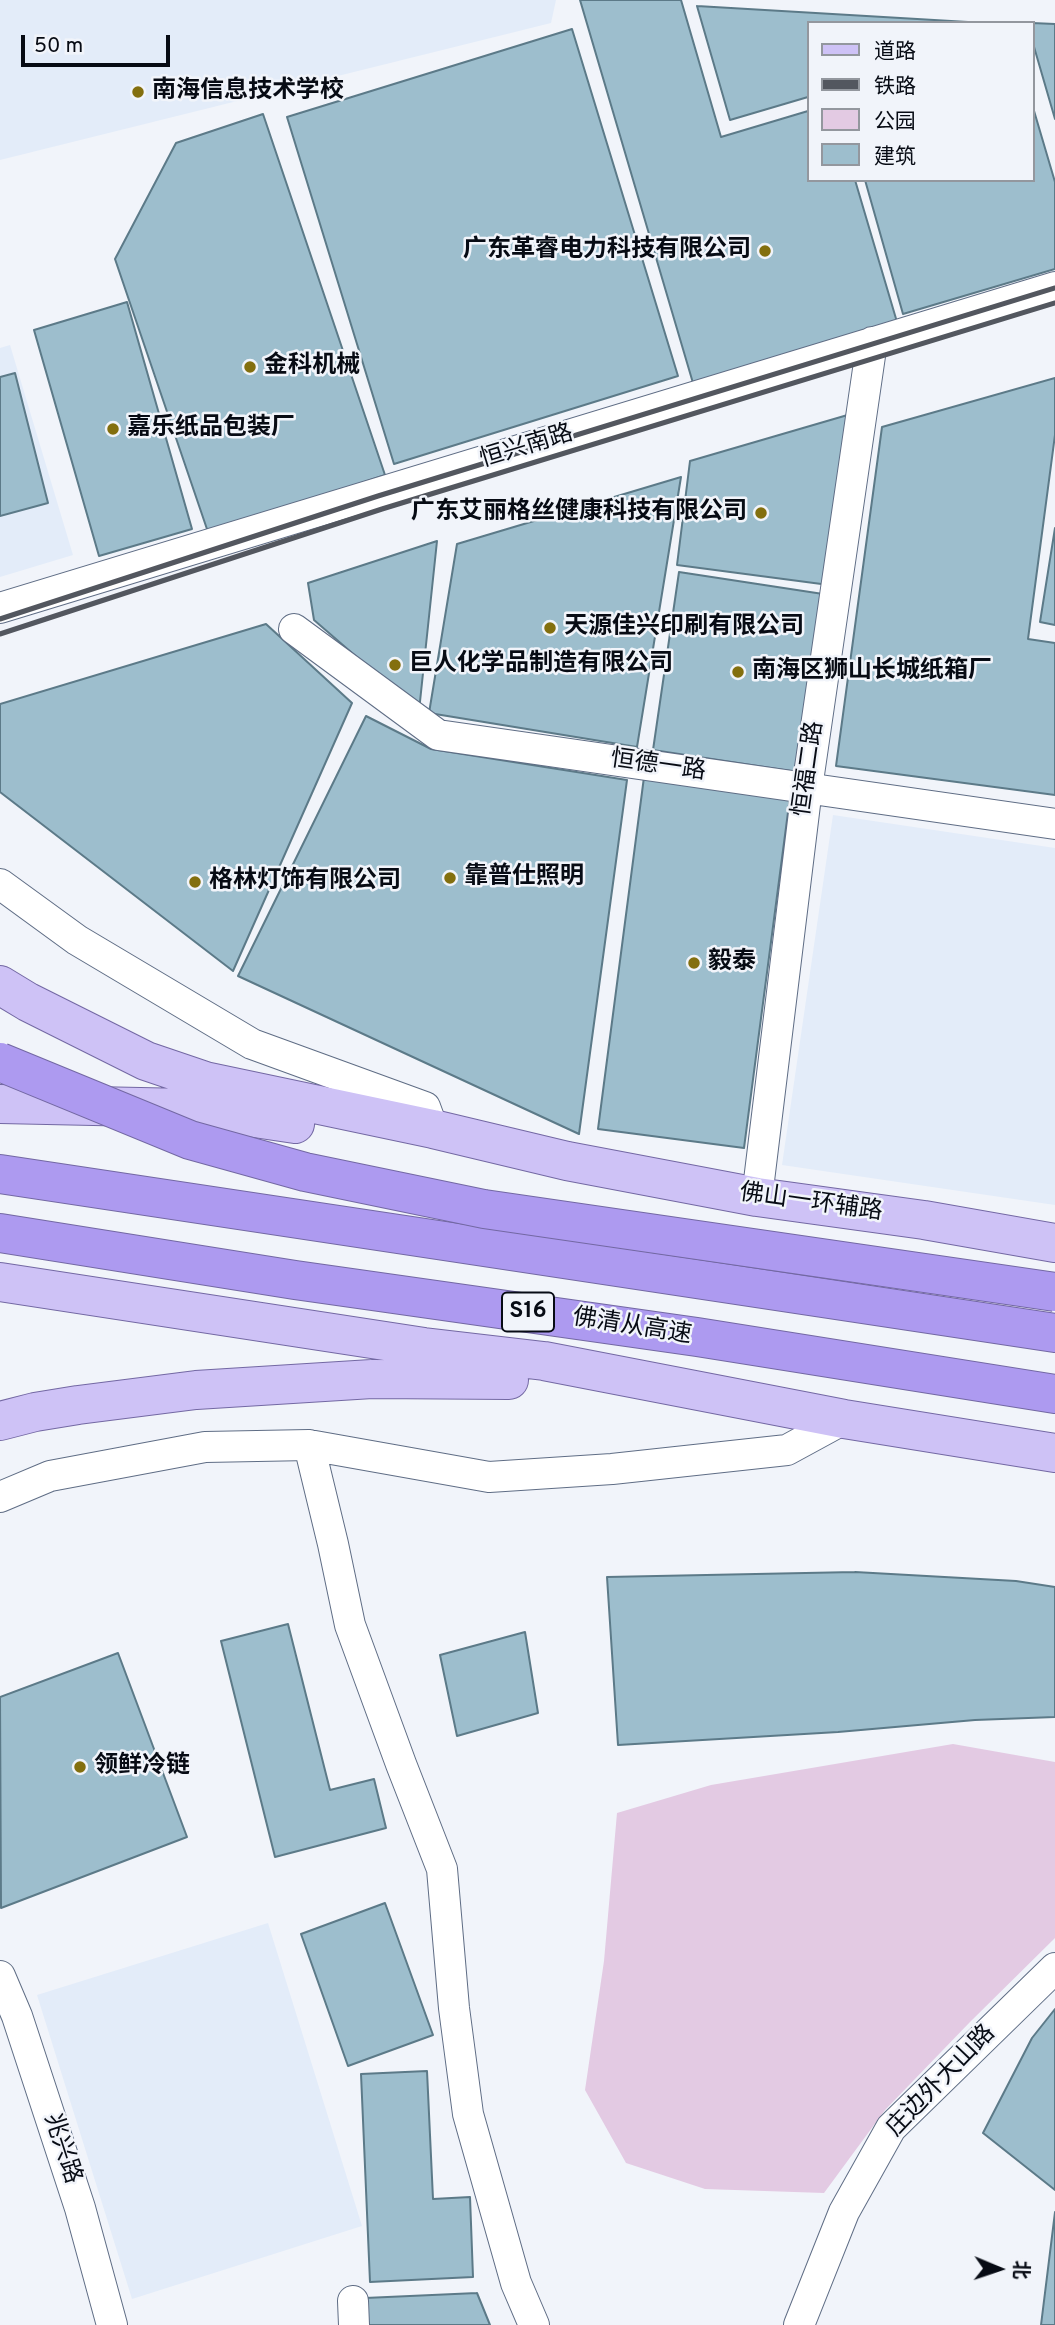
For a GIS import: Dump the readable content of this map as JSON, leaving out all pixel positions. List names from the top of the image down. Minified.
{"streets":{"highway":["S16","佛清从高速"],"main road":["佛山一环辅路"],"street":["恒兴南路","恒德一路","恒福二路","庄边外大山路","兆兴路"]},"crossings":[["恒兴南路","恒福二路"],["恒德一路","恒福二路"],["恒福二路","佛山一环辅路"]],"places":["南海信息技术学校","广东革睿电力科技有限公司","金科机械","嘉乐纸品包装厂","广东艾丽格丝健康科技有限公司","天源佳兴印刷有限公司","巨人化学品制造有限公司","南海区狮山长城纸箱厂","靠普仕照明","格林灯饰有限公司","毅泰","领鲜冷链"],"legend":["道路","铁路","公园","建筑"],"scale_bar":"50 m","north":"right"}
